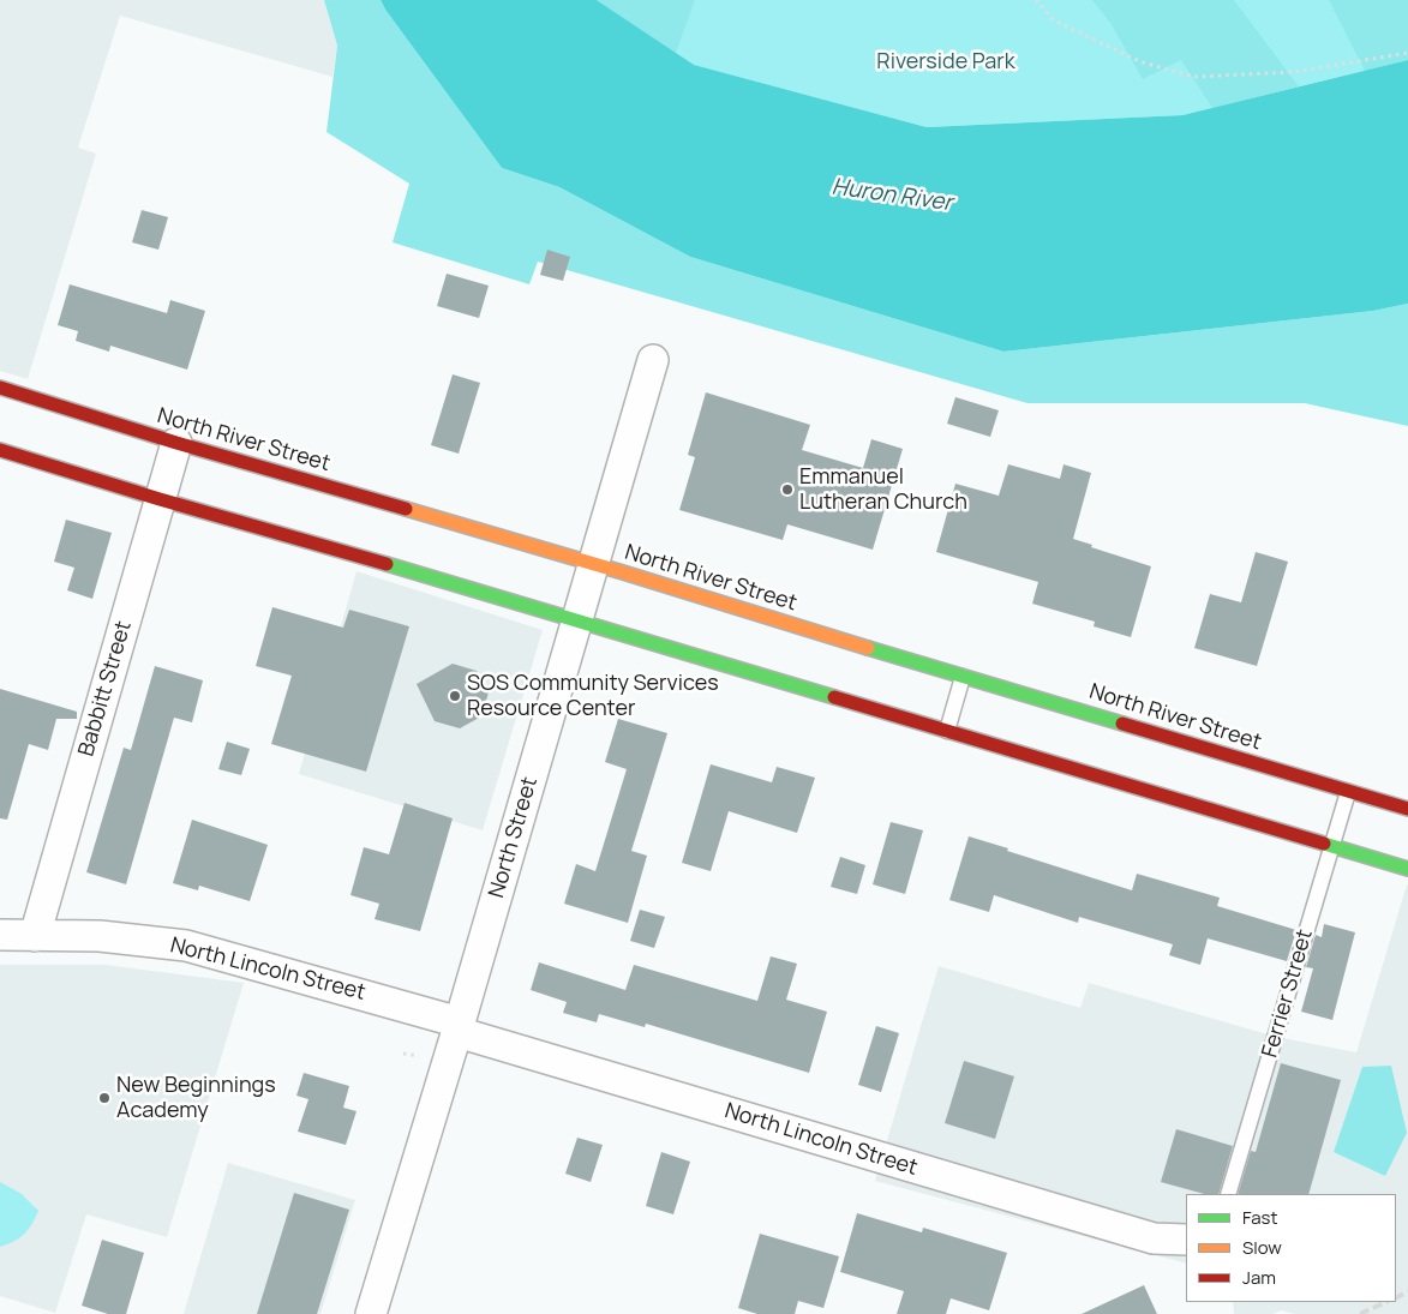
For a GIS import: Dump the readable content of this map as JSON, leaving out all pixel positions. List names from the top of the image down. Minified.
{"streets":{"street":["North River Street","Babbitt Street","North Street","North Lincoln Street"],"lane":["Ferrier Street"]},"crossings":[["North River Street","Babbitt Street"],["North River Street","North Street"],["North River Street","Ferrier Street"],["Babbitt Street","North Lincoln Street"],["North Street","North Lincoln Street"]],"water":["Huron River"],"parks":["Riverside Park"],"places":["Emmanuel Lutheran Church","SOS Community Services Resource Center","New Beginnings Academy"],"legend":["Fast","Slow","Jam"]}
